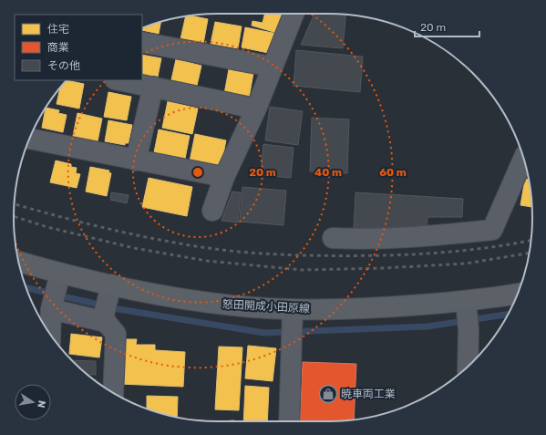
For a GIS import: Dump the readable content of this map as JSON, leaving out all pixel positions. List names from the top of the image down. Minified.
{"streets":{"main road":["怒田開成小田原線"]},"places":{"shop":["暁車両工業"]},"legend":["住宅","商業","その他"],"scale_bar":"20 m","north":"right","rings":["20 m","40 m","60 m"]}
